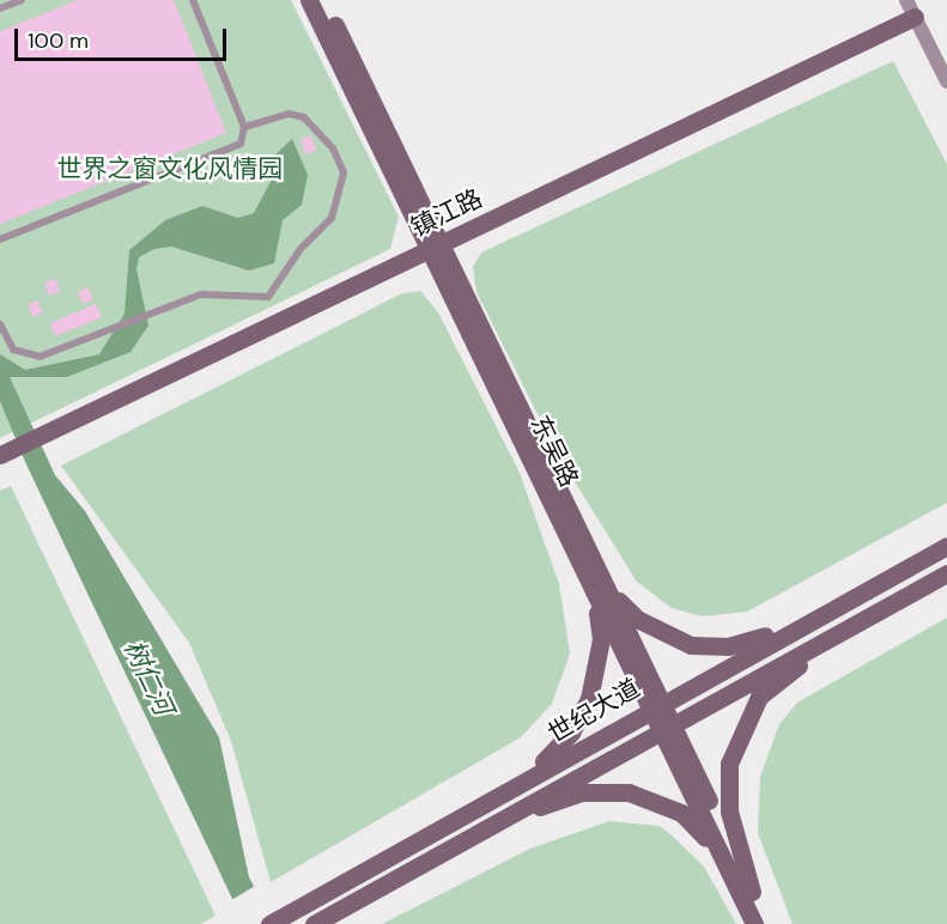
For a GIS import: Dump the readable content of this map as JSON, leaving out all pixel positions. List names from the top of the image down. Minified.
{"streets":{"street":["镇江路","东吴路","世纪大道"]},"crossings":[["镇江路","东吴路"],["东吴路","世纪大道"]],"water":["树仁河"],"parks":["世界之窗文化风情园"],"scale_bar":"100 m"}
